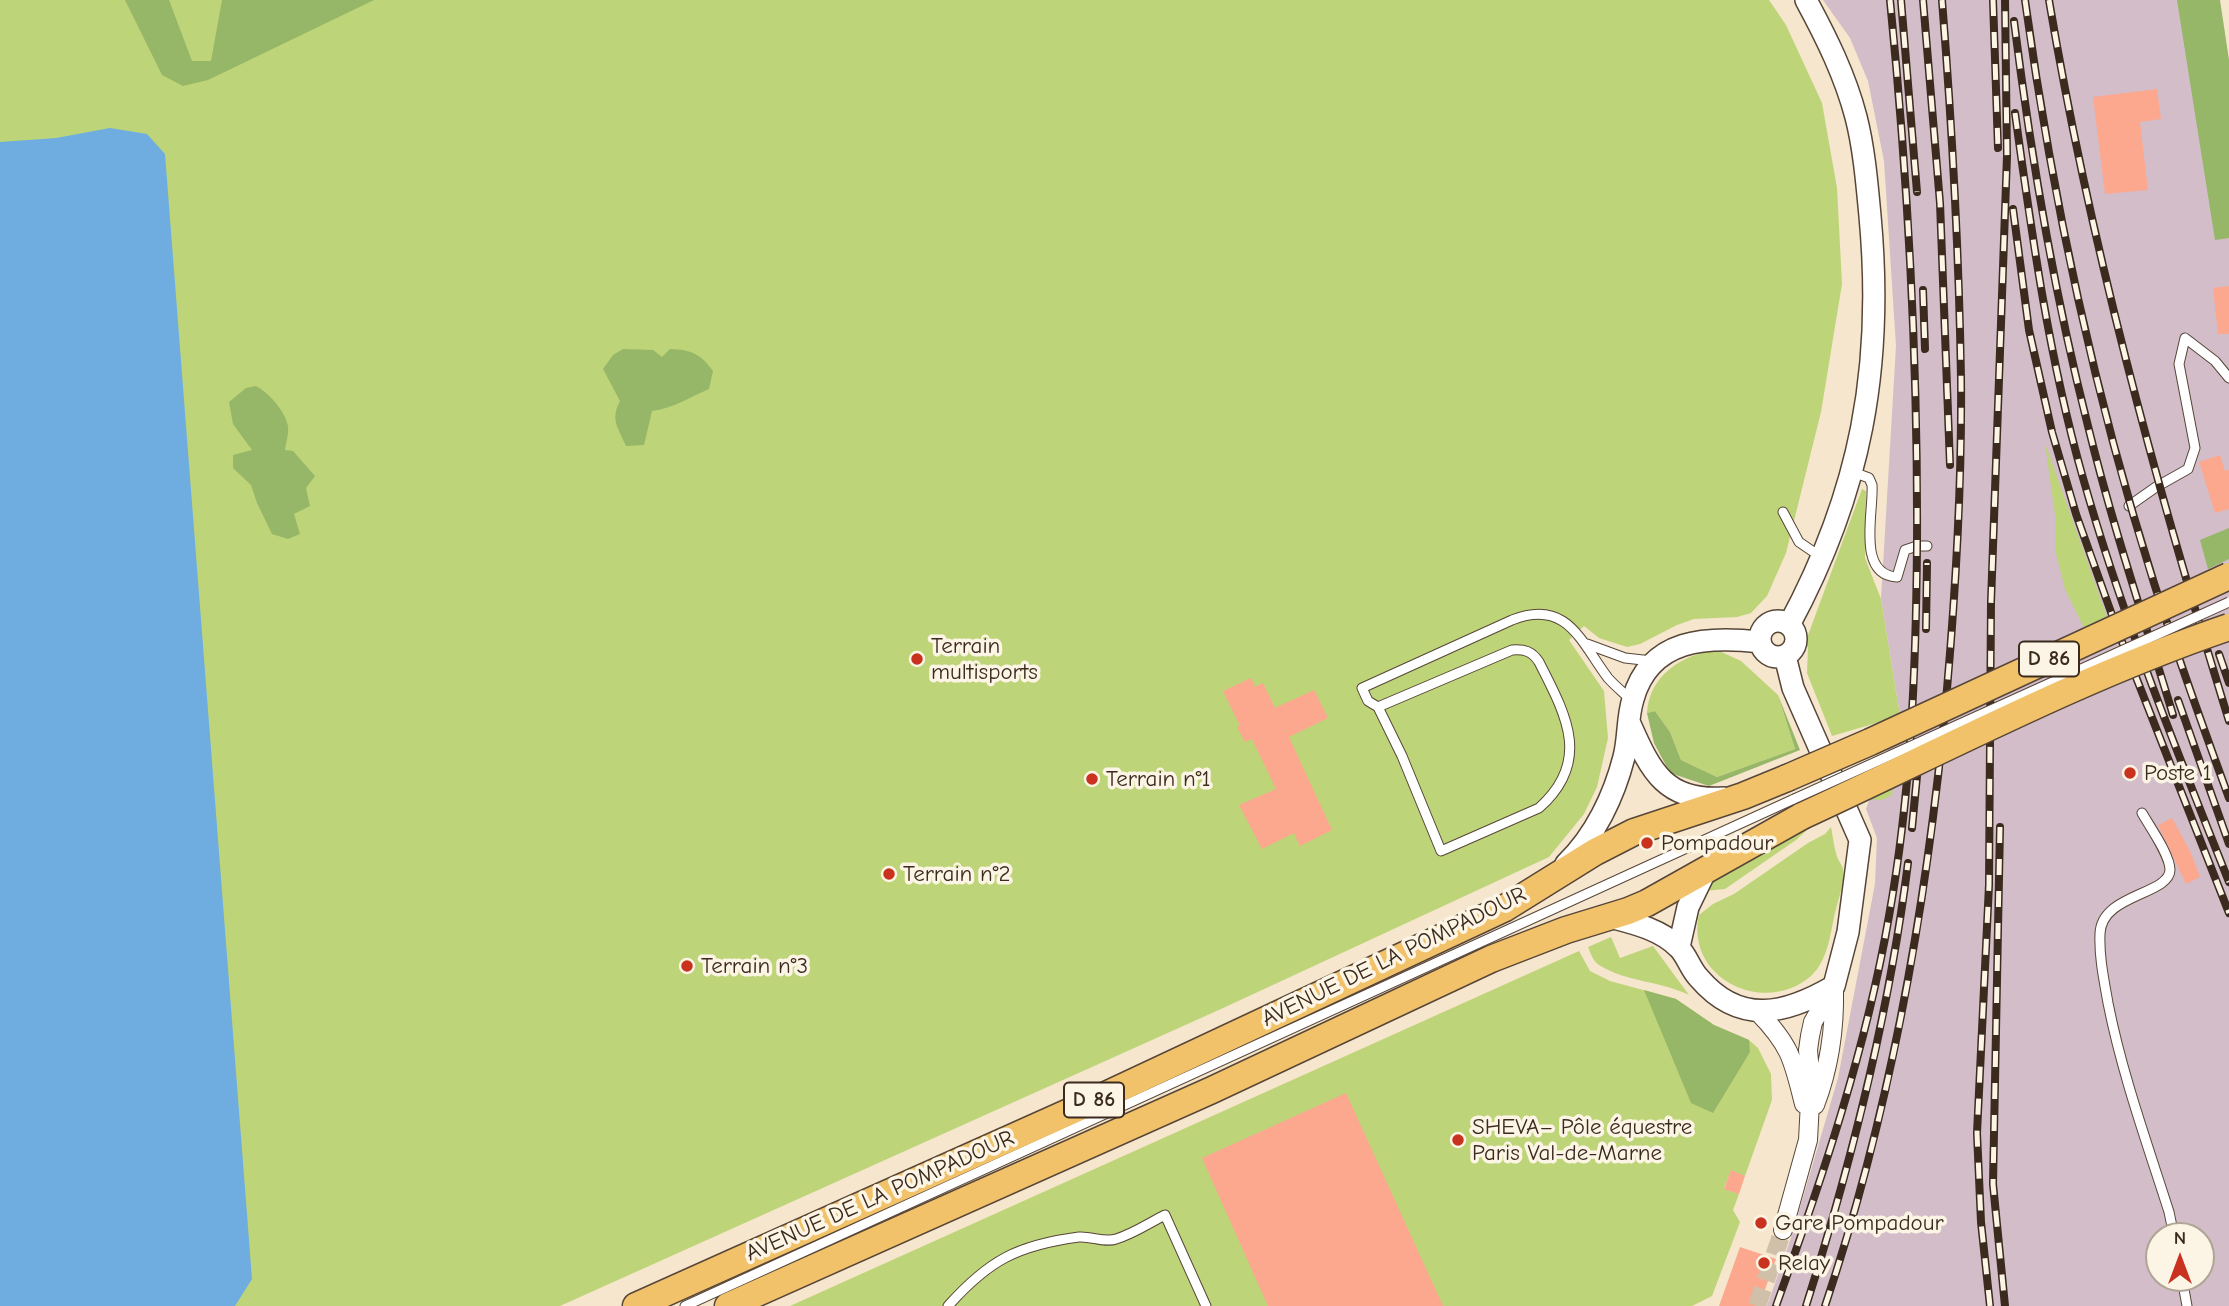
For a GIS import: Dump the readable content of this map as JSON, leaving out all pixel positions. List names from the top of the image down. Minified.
{"streets":{"main road":["D 86","AVENUE DE LA POMPADOUR"]},"places":["Terrain multisports","Poste 1","Terrain n°1","Pompadour","Terrain n°2","Terrain n°3","SHEVA– Pôle équestre Paris Val-de-Marne","Gare Pompadour","Relay"],"north":"top"}
